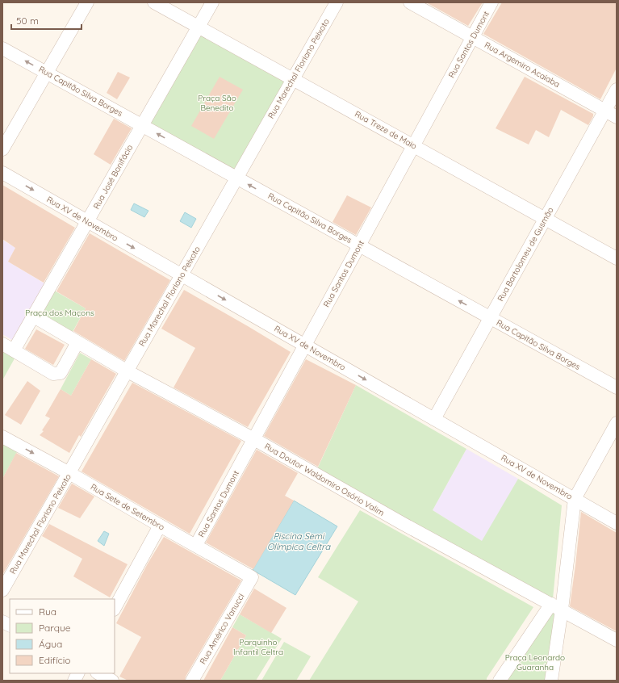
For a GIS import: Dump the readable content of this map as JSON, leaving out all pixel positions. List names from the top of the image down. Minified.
{"streets":{"street":["Rua Santos Dumont","Rua Argemiro Acaiaba","Rua Marechal Floriano Peixoto","Rua Capitão Silva Borges","Rua Treze de Maio","Rua José Bonifácio","Rua XV de Novembro","Rua Bartolomeu de Gusmão","Rua Doutor Waldomiro Osório Valim","Rua Sete de Setembro","Rua Américo Vanucci"]},"crossings":[["Rua Santos Dumont","Rua Argemiro Acaiaba"],["Rua Santos Dumont","Rua Capitão Silva Borges"],["Rua Santos Dumont","Rua Treze de Maio"],["Rua Santos Dumont","Rua XV de Novembro"],["Rua Santos Dumont","Rua Doutor Waldomiro Osório Valim"],["Rua Santos Dumont","Rua Sete de Setembro"],["Rua Argemiro Acaiaba","Rua Bartolomeu de Gusmão"],["Rua Marechal Floriano Peixoto","Rua Capitão Silva Borges"],["Rua Marechal Floriano Peixoto","Rua Treze de Maio"],["Rua Marechal Floriano Peixoto","Rua XV de Novembro"],["Rua Marechal Floriano Peixoto","Rua Doutor Waldomiro Osório Valim"],["Rua Marechal Floriano Peixoto","Rua Sete de Setembro"],["Rua Capitão Silva Borges","Rua José Bonifácio"],["Rua Capitão Silva Borges","Rua Bartolomeu de Gusmão"],["Rua Treze de Maio","Rua José Bonifácio"],["Rua Treze de Maio","Rua Bartolomeu de Gusmão"],["Rua José Bonifácio","Rua XV de Novembro"],["Rua José Bonifácio","Rua Doutor Waldomiro Osório Valim"],["Rua XV de Novembro","Rua Bartolomeu de Gusmão"],["Rua Sete de Setembro","Rua Américo Vanucci"]],"one_way":["Rua Capitão Silva Borges","Rua XV de Novembro"],"water":["Piscina Semi Olímpica Celtra"],"parks":["Praça São Benedito","Praça dos Maçons","Parquinho Infantil Celtra","Praça Leonardo Guaranha"],"legend":["Rua","Parque","Água","Edifício"],"scale_bar":"50 m"}
